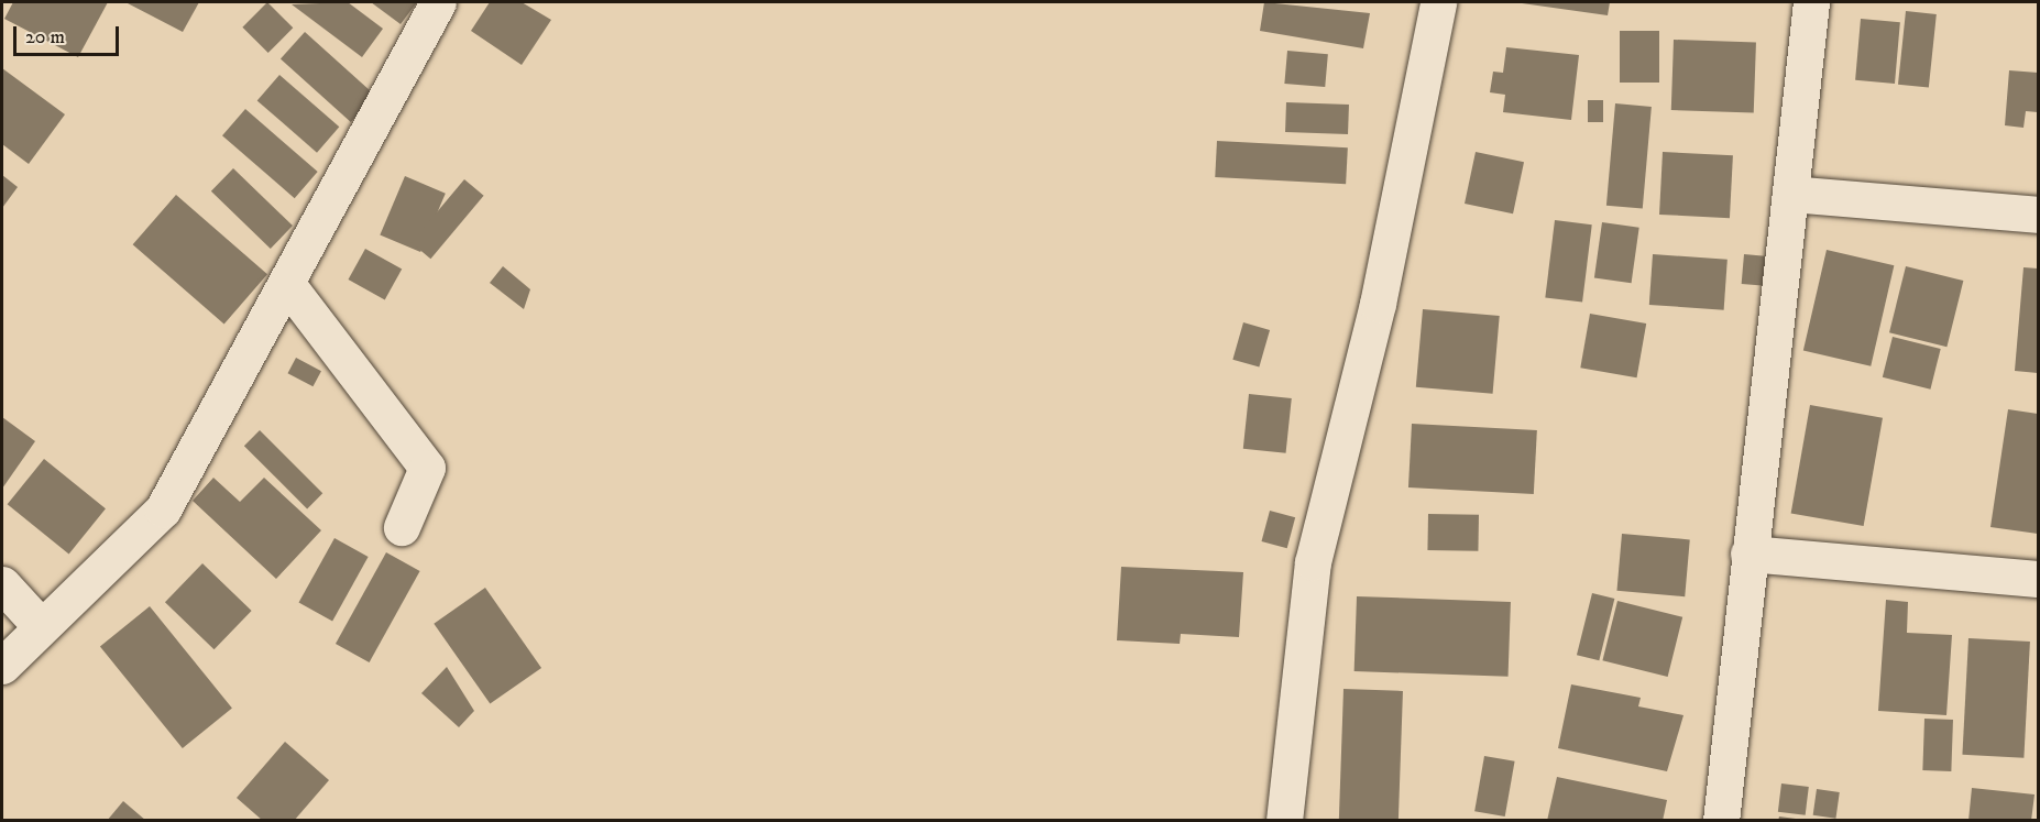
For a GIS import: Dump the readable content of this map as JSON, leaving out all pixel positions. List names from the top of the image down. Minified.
{"scale_bar":"20 m"}
